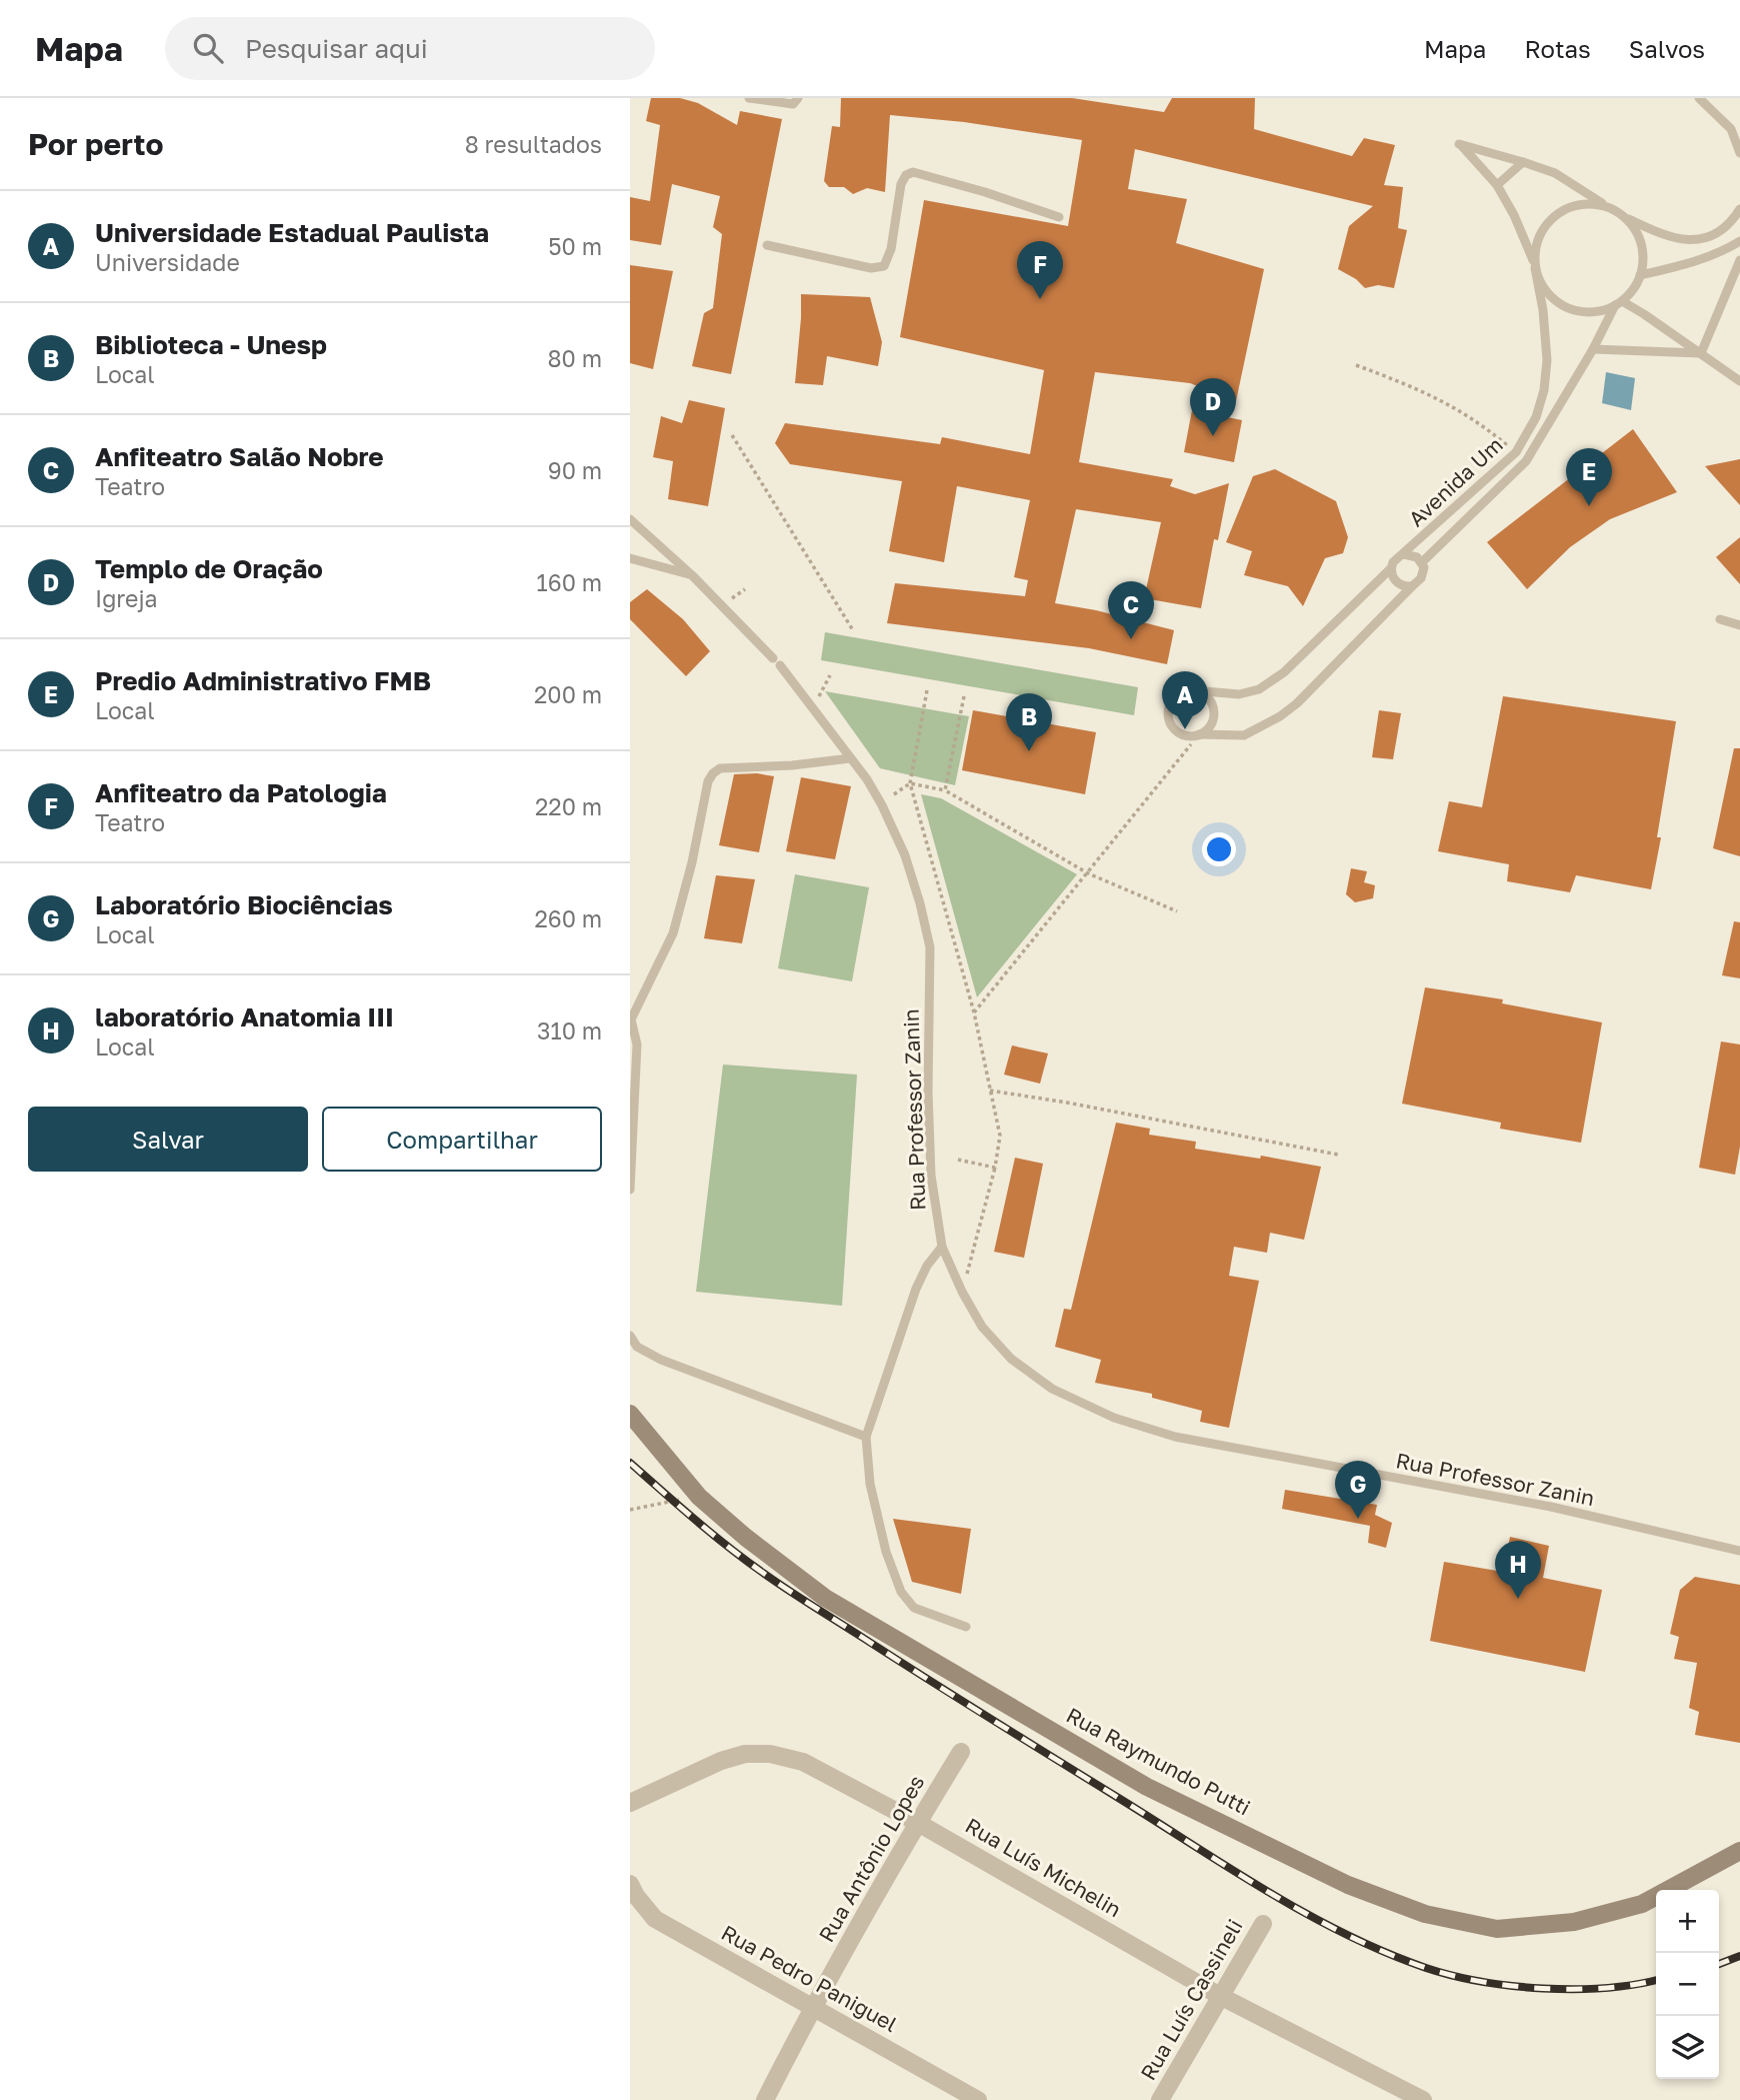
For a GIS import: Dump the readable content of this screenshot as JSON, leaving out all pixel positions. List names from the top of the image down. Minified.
{"streets":{"street":["Rua Raymundo Putti","Rua Antônio Lopes","Rua Luís Michelin","Rua Pedro Paniguel","Rua Luís Cassineli"],"lane":["Avenida Um","Rua Professor Zanin"]},"crossings":[["Rua Antônio Lopes","Rua Luís Michelin"],["Rua Antônio Lopes","Rua Pedro Paniguel"],["Rua Luís Michelin","Rua Luís Cassineli"]],"page":{"header":"Mapa","search":"Pesquisar aqui","nav":["Mapa","Rotas","Salvos"],"heading":["Por perto","8 resultados"],"list":[{"mark":"A","name":"Universidade Estadual Paulista","note":"Universidade","value":"50 m"},{"mark":"B","name":"Biblioteca - Unesp","note":"Local","value":"80 m"},{"mark":"C","name":"Anfiteatro Salão Nobre","note":"Teatro","value":"90 m"},{"mark":"D","name":"Templo de Oração","note":"Igreja","value":"160 m"},{"mark":"E","name":"Predio Administrativo FMB","note":"Local","value":"200 m"},{"mark":"F","name":"Anfiteatro da Patologia","note":"Teatro","value":"220 m"},{"mark":"G","name":"Laboratório Biociências","note":"Local","value":"260 m"},{"mark":"H","name":"laboratório Anatomia III","note":"Local","value":"310 m"}],"pins":["F","D","E","C","A","B","G","H"],"buttons":["Salvar","Compartilhar"],"map_buttons":["+","−"]}}
